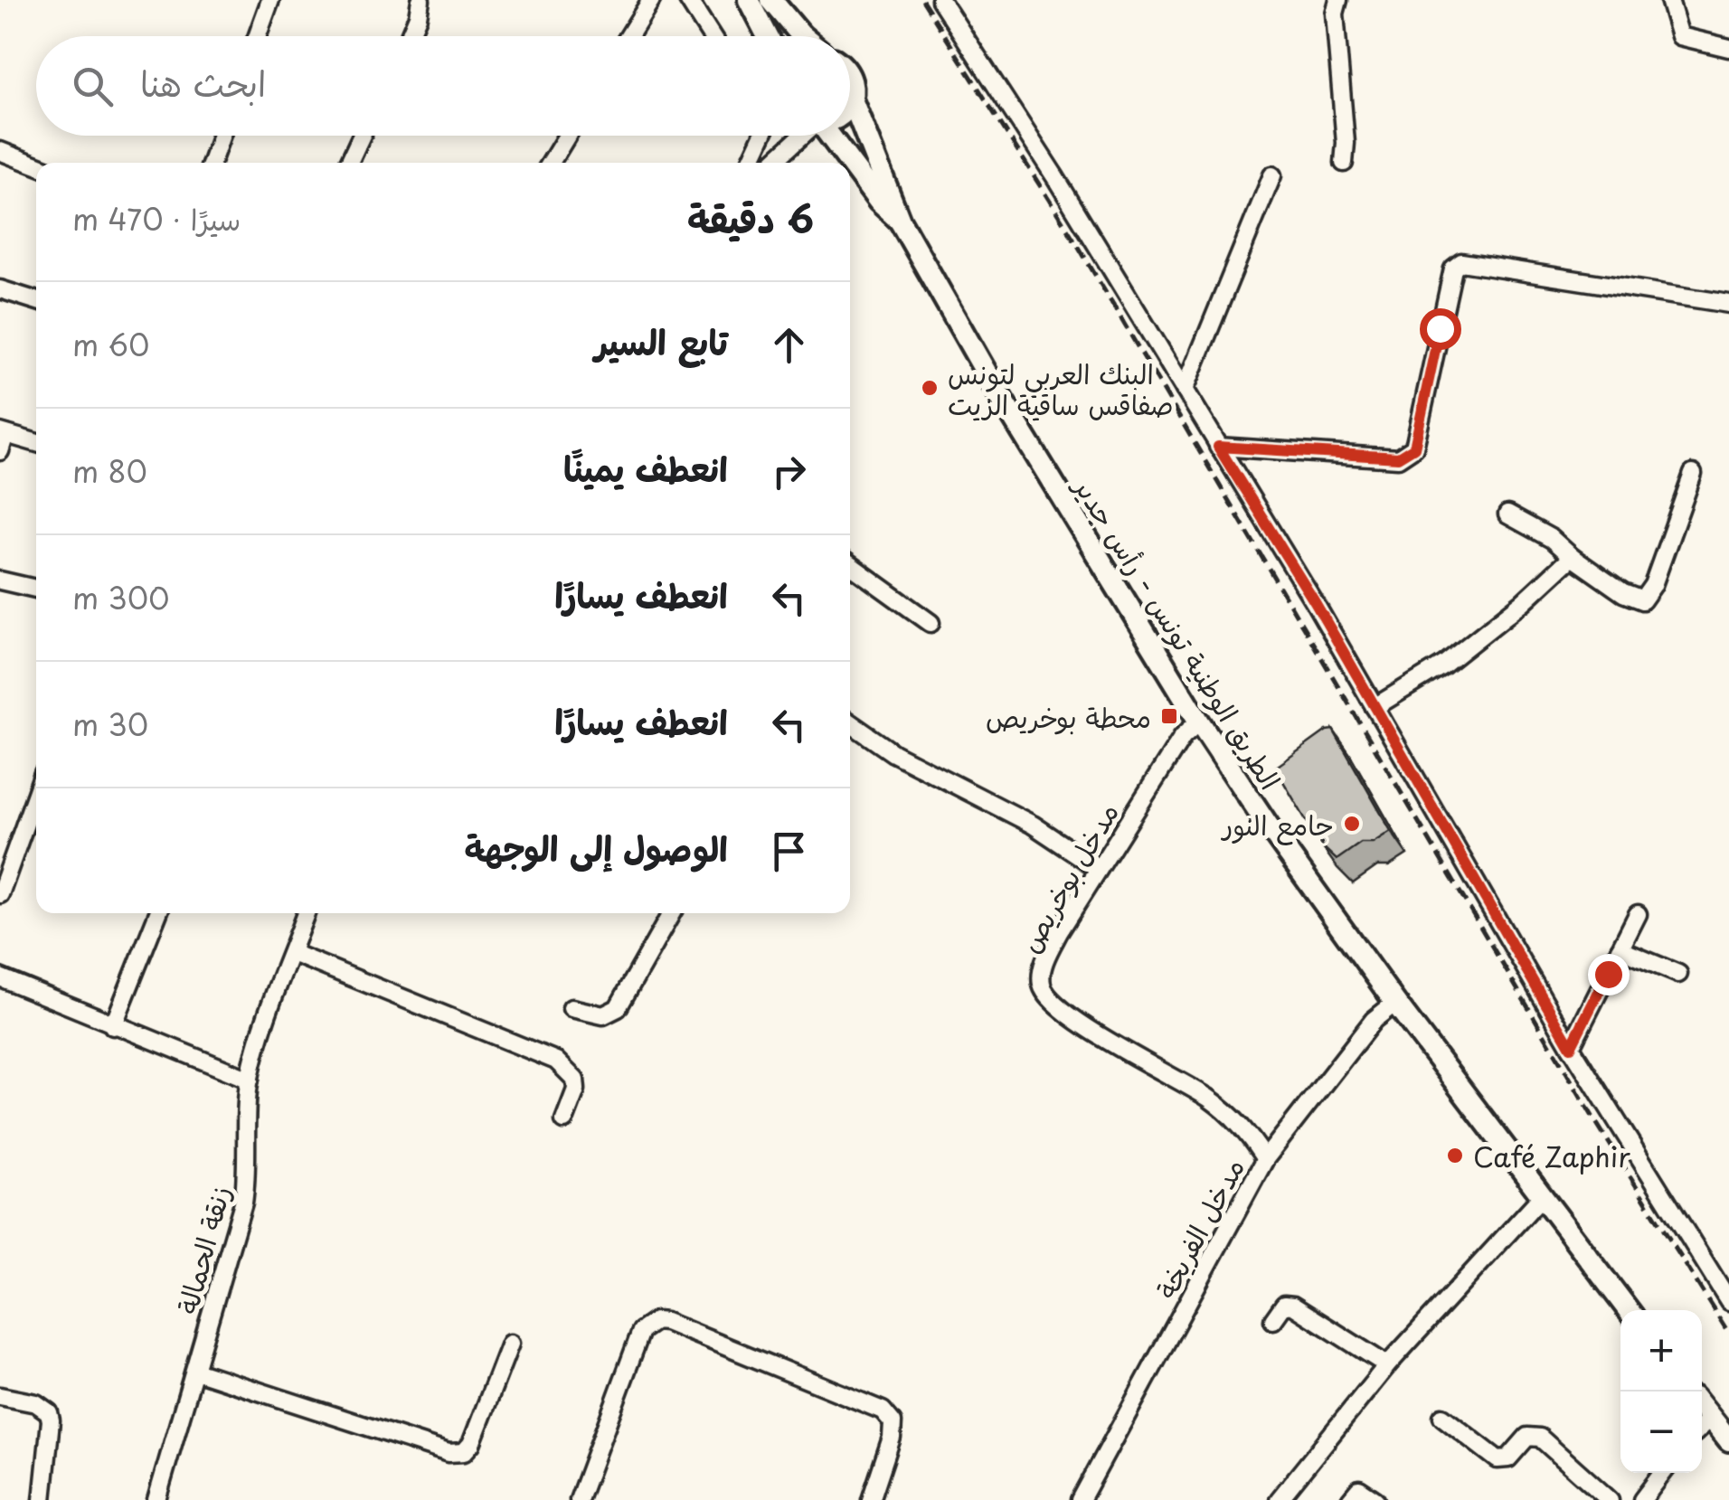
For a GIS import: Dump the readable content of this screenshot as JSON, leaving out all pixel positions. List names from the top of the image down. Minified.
{"streets":{"main road":["الطريق الوطنية تونس - رأس جدير"],"street":["مدخل بوخريص","مدخل الفريخة","زنقة الحمالة"]},"crossings":[["الطريق الوطنية تونس - رأس جدير","مدخل بوخريص"],["الطريق الوطنية تونس - رأس جدير","مدخل الفريخة"],["مدخل بوخريص","مدخل الفريخة"]],"places":{"other":["البنك العربي لتونس صفاقس ساقية الزيت","جامع النور","Café Zaphir"],"transit":["محطة بوخريص"]},"page":{"search":"ابحث هنا","heading":["6 دقيقة","سيرًا · 470 m"],"list":[["تابع السير","60 m"],["انعطف يمينًا","80 m"],["انعطف يسارًا","300 m"],["انعطف يسارًا","30 m"],"الوصول إلى الوجهة"],"map_buttons":["+","−"]}}
